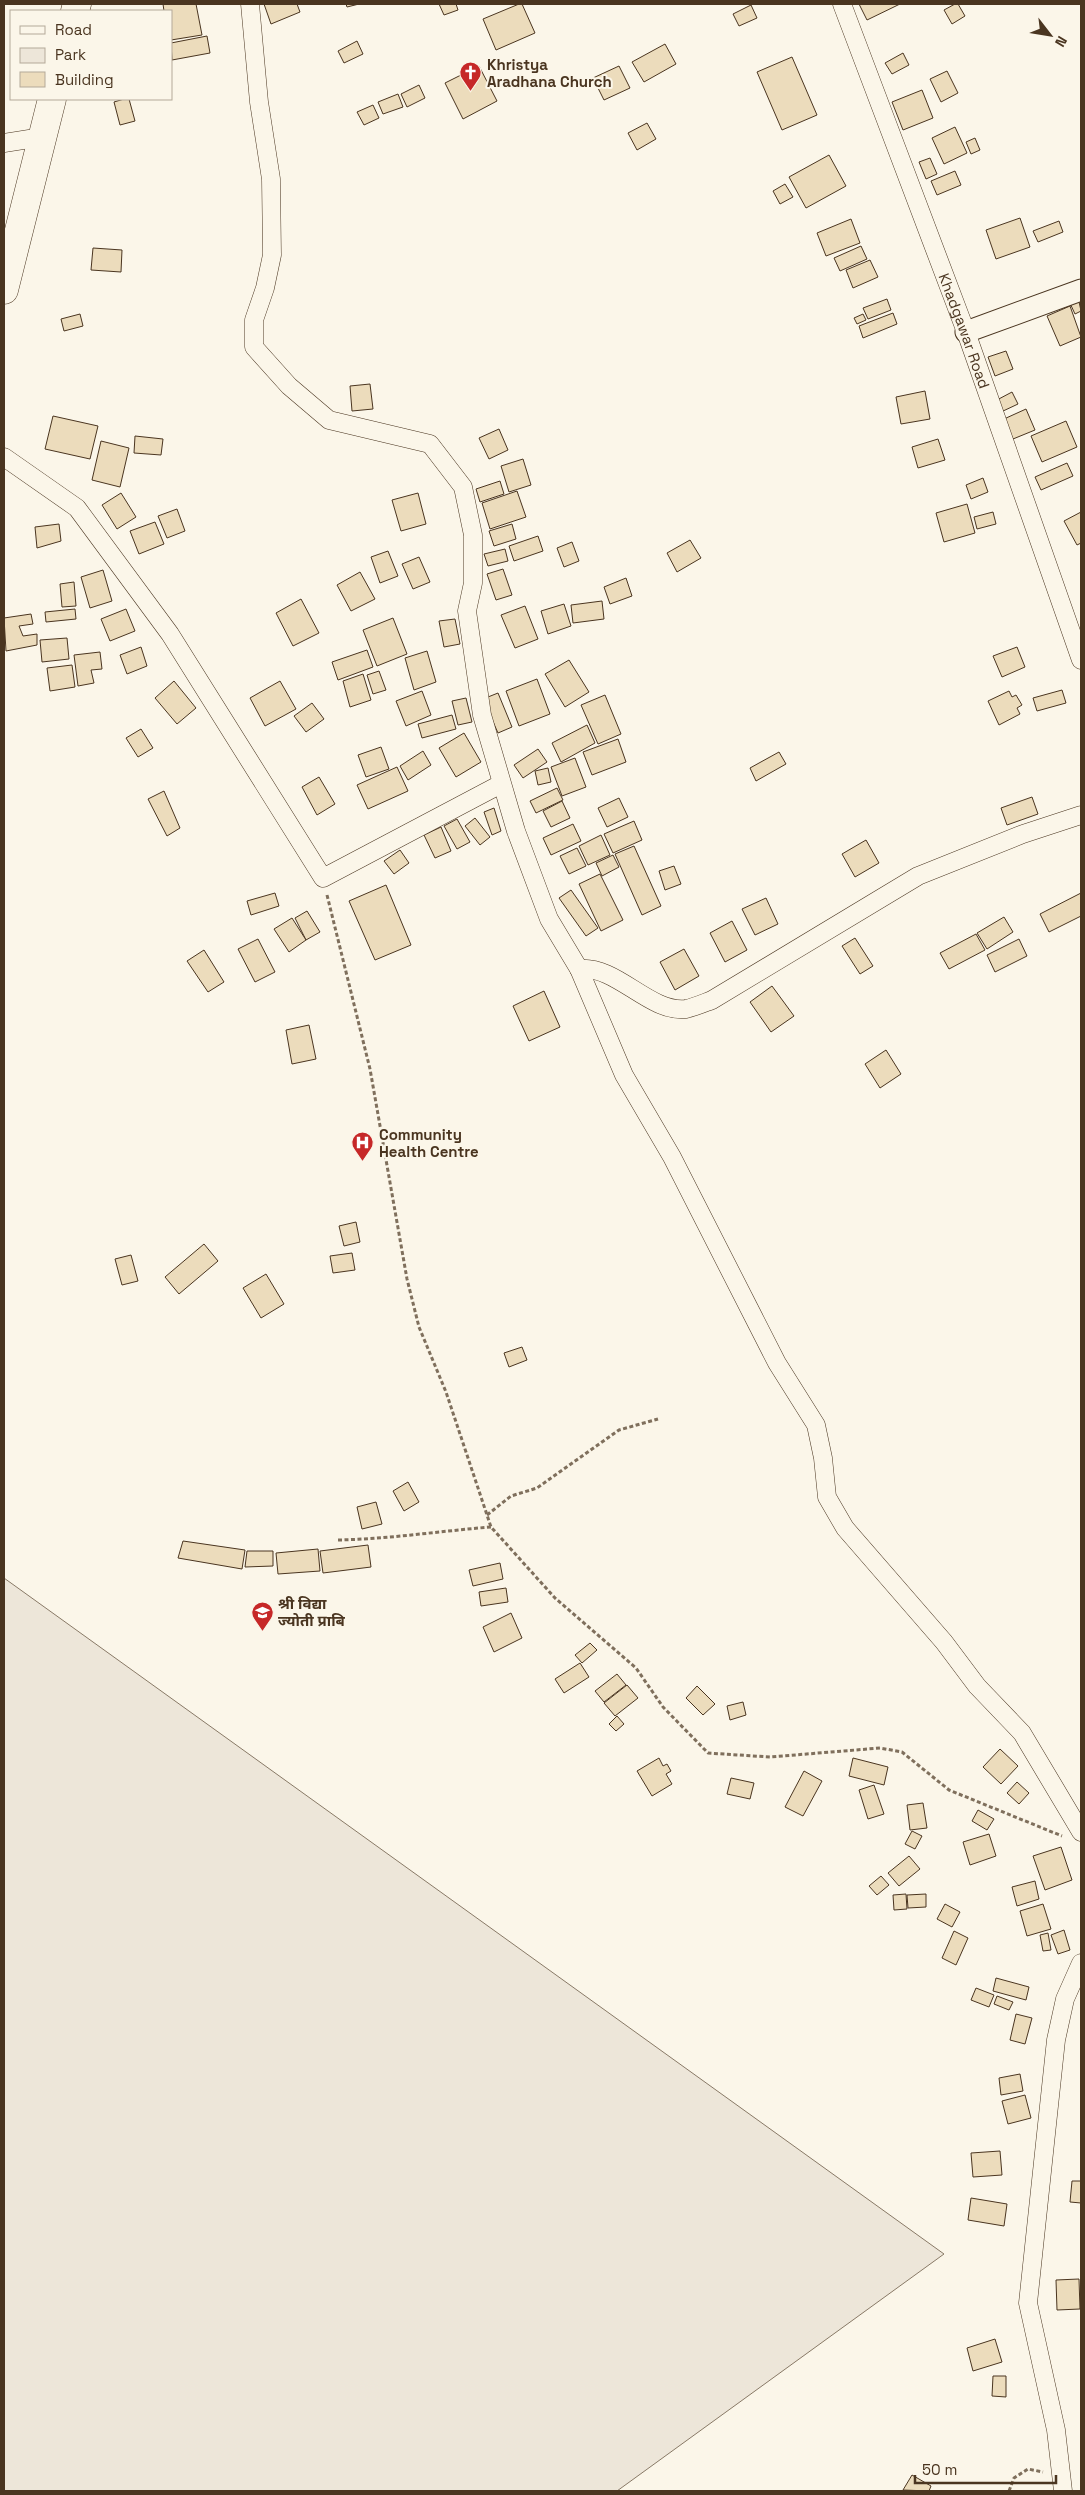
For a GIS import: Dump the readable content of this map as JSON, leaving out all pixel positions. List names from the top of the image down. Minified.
{"streets":{"street":["Khadgawar Road"]},"places":{"church":["Khristya Aradhana Church"],"hospital":["Community Health Centre"],"school or university":["श्री विद्या ज्योती प्राबि"]},"legend":["Road","Park","Building"],"scale_bar":"50 m","north":"bottom right"}
